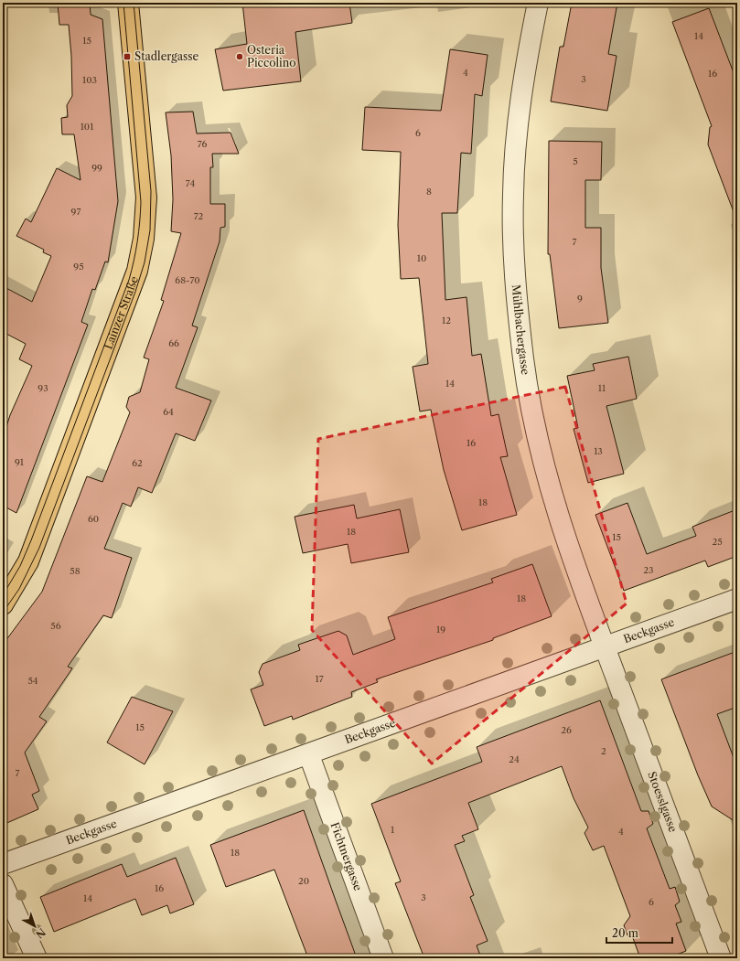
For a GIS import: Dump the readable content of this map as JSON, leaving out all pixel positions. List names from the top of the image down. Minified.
{"streets":{"main road":["Lainzer Straße"],"street":["Mühlbachergasse","Beckgasse","Stoesslgasse","Fichtnergasse"]},"crossings":[["Mühlbachergasse","Beckgasse"],["Mühlbachergasse","Stoesslgasse"],["Beckgasse","Stoesslgasse"],["Beckgasse","Fichtnergasse"]],"places":{"transit":["Stadlergasse"],"other":["Osteria Piccolino"]},"house_numbers":["14","15","4","16","3","103","101","6","76","5","99","74","8","97","72","7","10","95","68-70","9","12","66","14","93","11","64","16","13","91","62","18","60","18","15","25","23","58","18","56","19","17","54","15","26","2","24","7","1","4","18","20","16","3","14","6"],"scale_bar":"20 m","north":"bottom right"}
